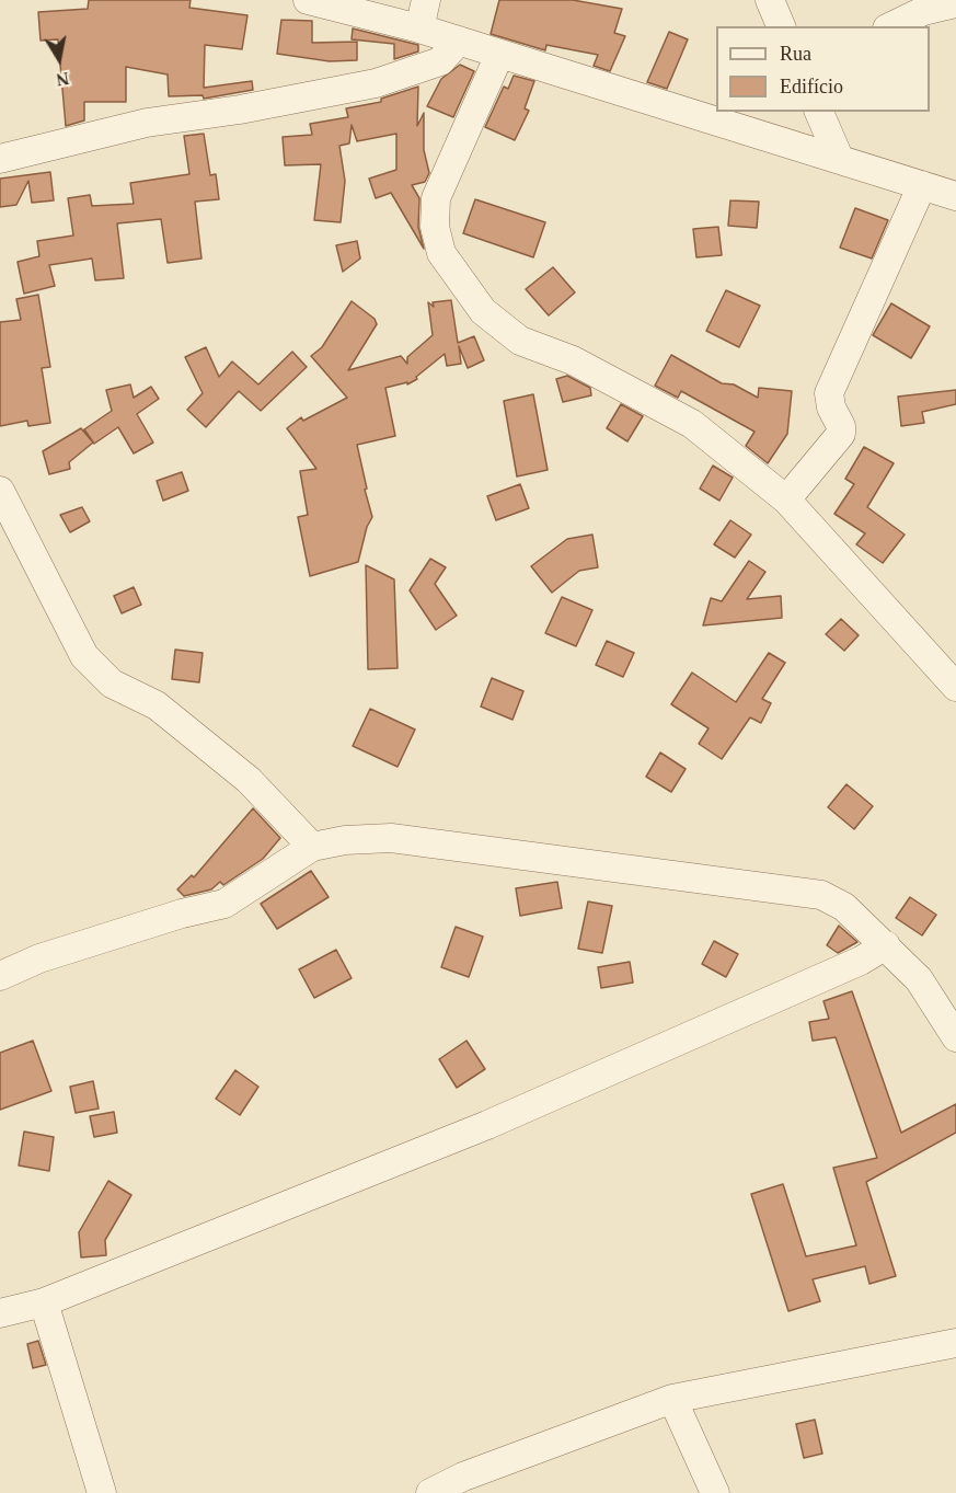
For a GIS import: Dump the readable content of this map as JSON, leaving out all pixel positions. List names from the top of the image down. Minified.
{"legend":["Rua","Edifício"],"north":"bottom"}
